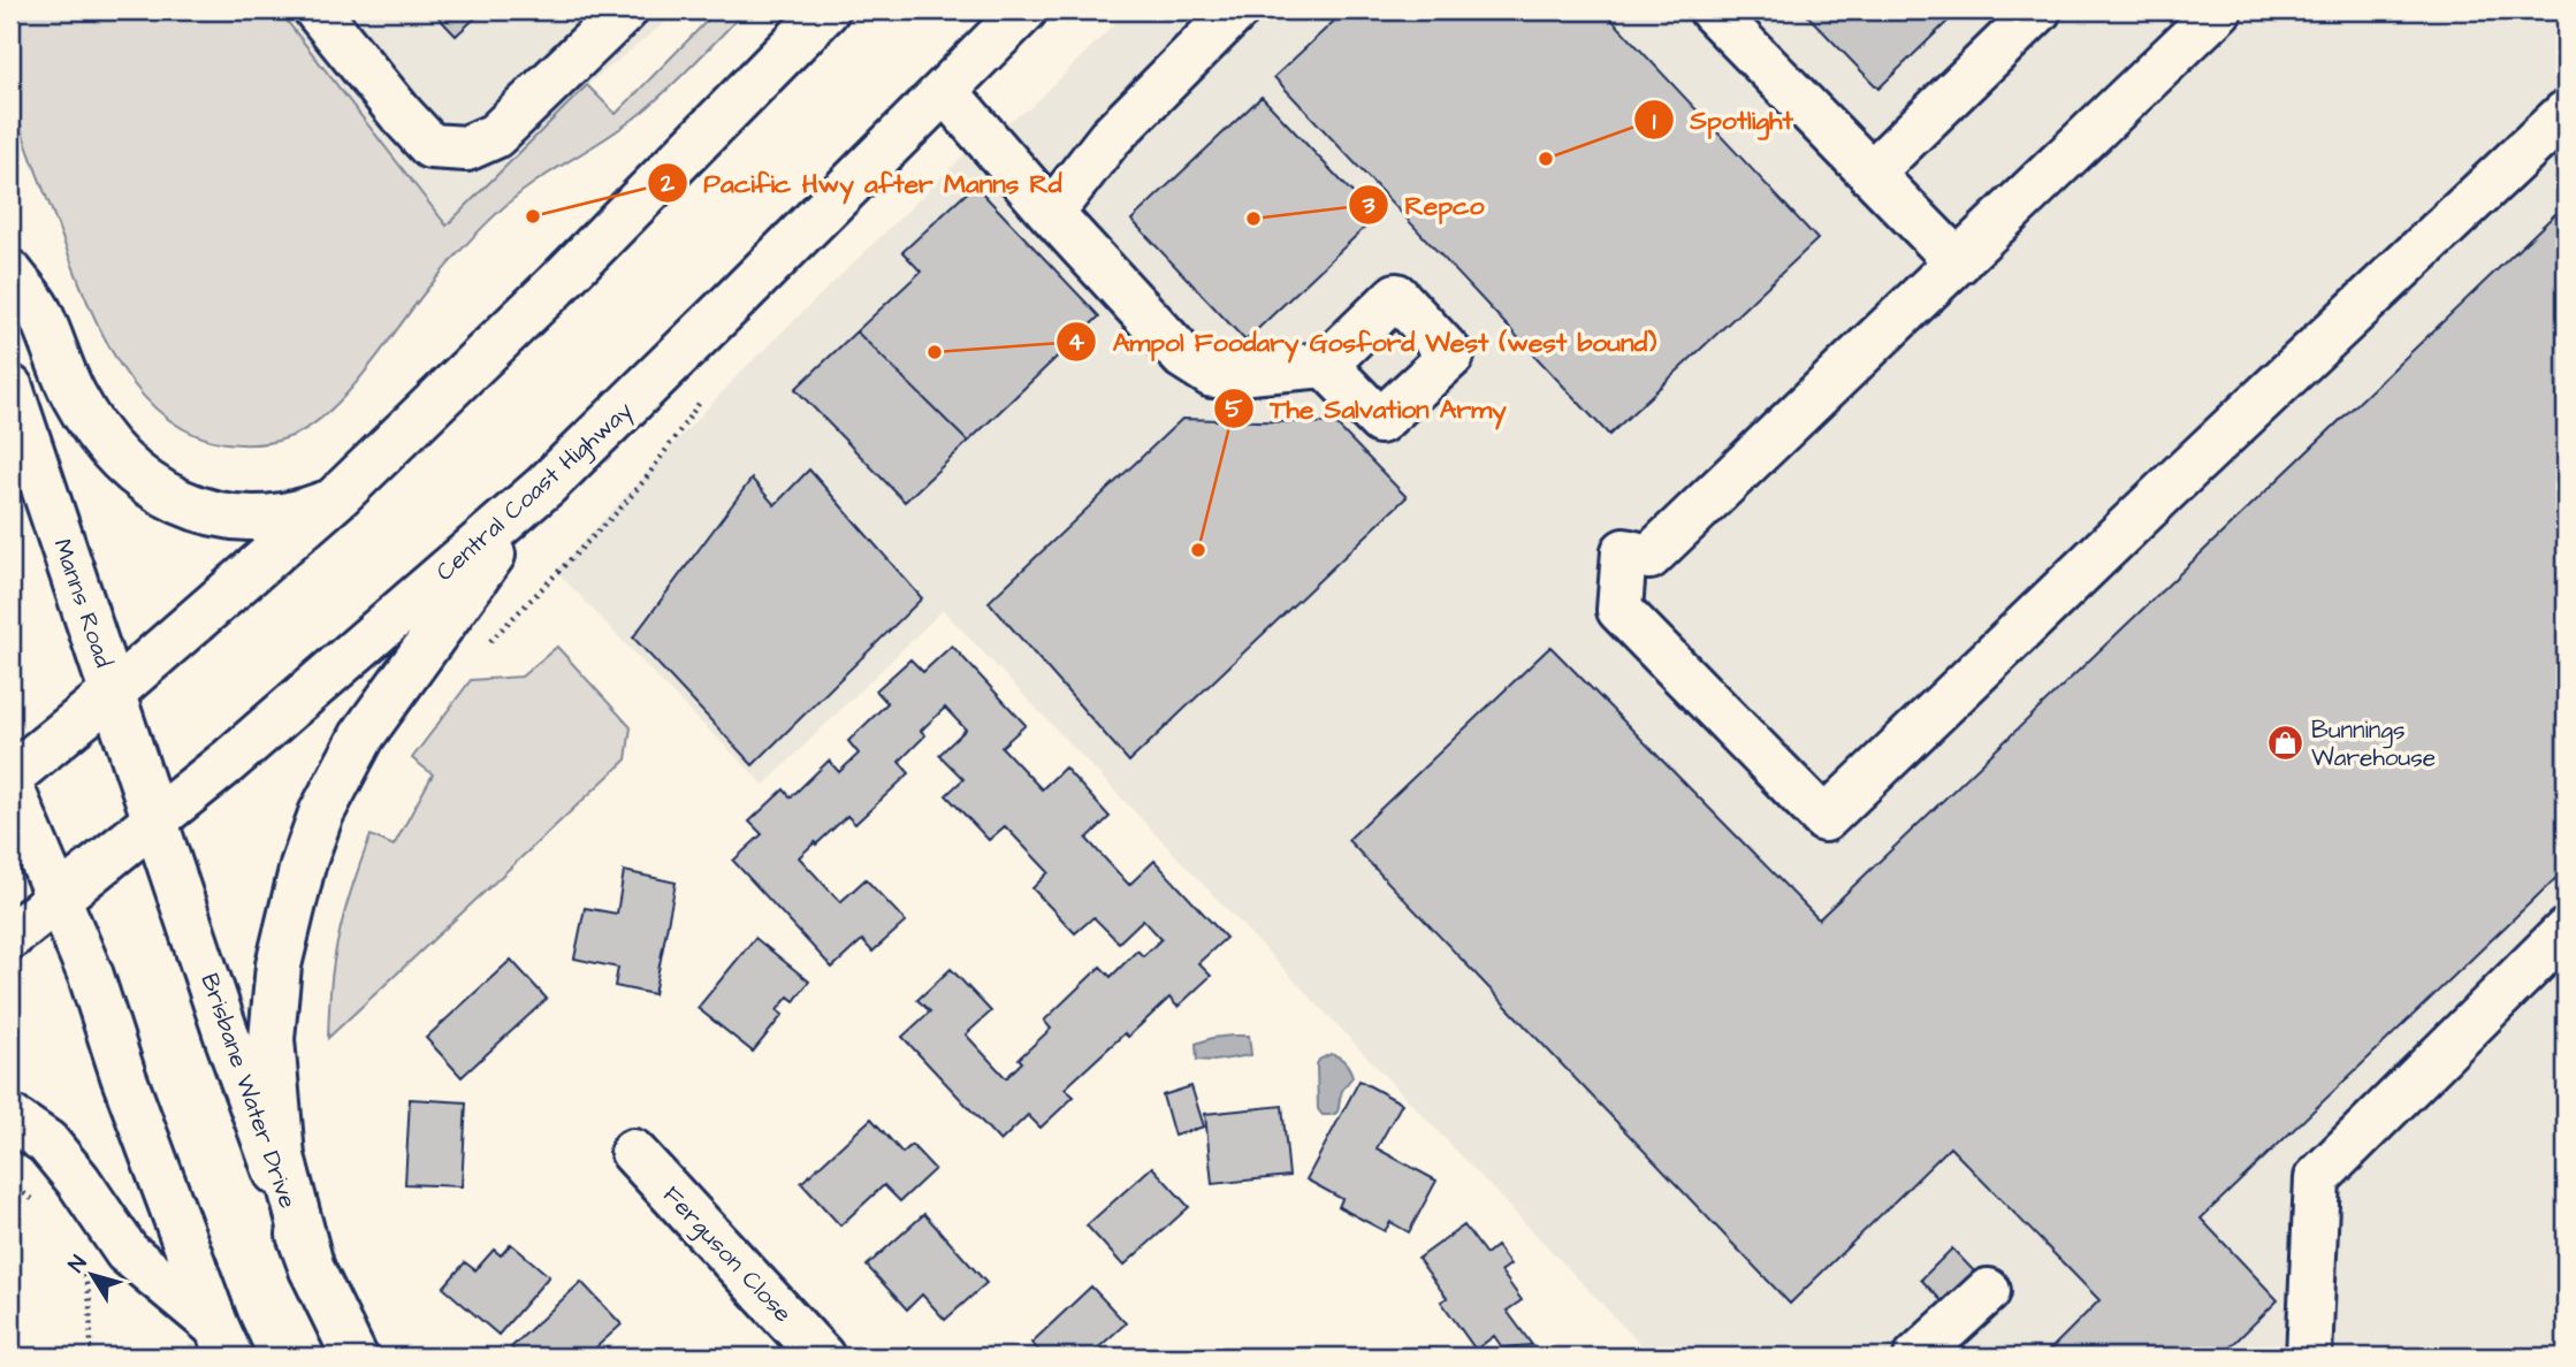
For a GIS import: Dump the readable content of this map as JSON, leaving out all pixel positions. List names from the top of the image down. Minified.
{"streets":{"main road":["Central Coast Highway","Manns Road","Brisbane Water Drive","Ferguson Close"]},"crossings":[["Central Coast Highway","Manns Road"],["Central Coast Highway","Brisbane Water Drive"],["Manns Road","Brisbane Water Drive"]],"places":{"other":["Spotlight","Pacific Hwy after Manns Rd","Repco","Ampol Foodary Gosford West (west bound)","The Salvation Army"],"shop":["Bunnings Warehouse"]},"north":"top left"}
